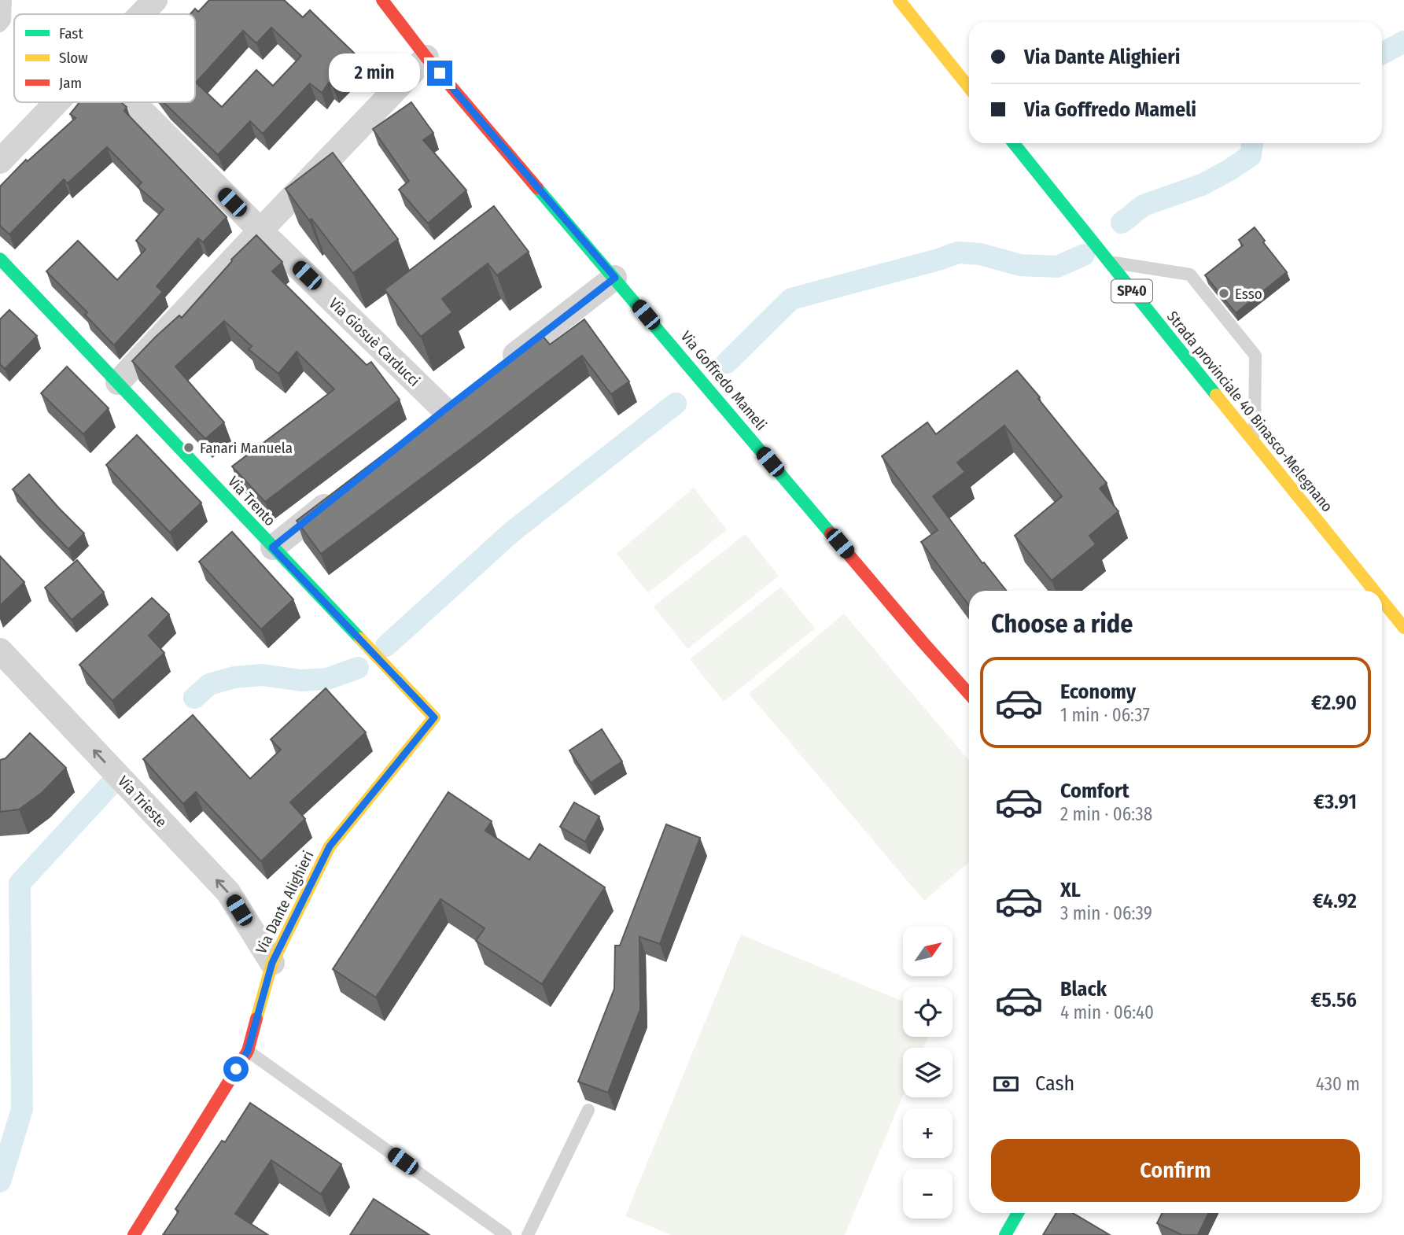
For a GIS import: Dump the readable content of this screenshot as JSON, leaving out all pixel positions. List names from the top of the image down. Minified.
{"streets":{"street":["SP40","Via Giosuè Carducci","Via Goffredo Mameli","Strada provinciale 40 Binasco-Melegnano","Via Trento","Via Trieste","Via Dante Alighieri"]},"crossings":[["Via Trento","Via Dante Alighieri"],["Via Trieste","Via Dante Alighieri"]],"one_way":["Via Trieste"],"places":["Esso","Fanari Manuela"],"legend":["Fast","Slow","Jam"],"north":"top right","page":{"banner":["Via Dante Alighieri","Via Goffredo Mameli"],"bubble":"2 min","heading":"Choose a ride","list":[{"name":"Economy","note":"1 min · 06:37","value":"€2.90"},{"name":"Comfort","note":"2 min · 06:38","value":"€3.91"},{"name":"XL","note":"3 min · 06:39","value":"€4.92"},{"name":"Black","note":"4 min · 06:40","value":"€5.56"}],"map_buttons":["+","−"],"pay":["Cash","430 m"],"buttons":"Confirm"}}
